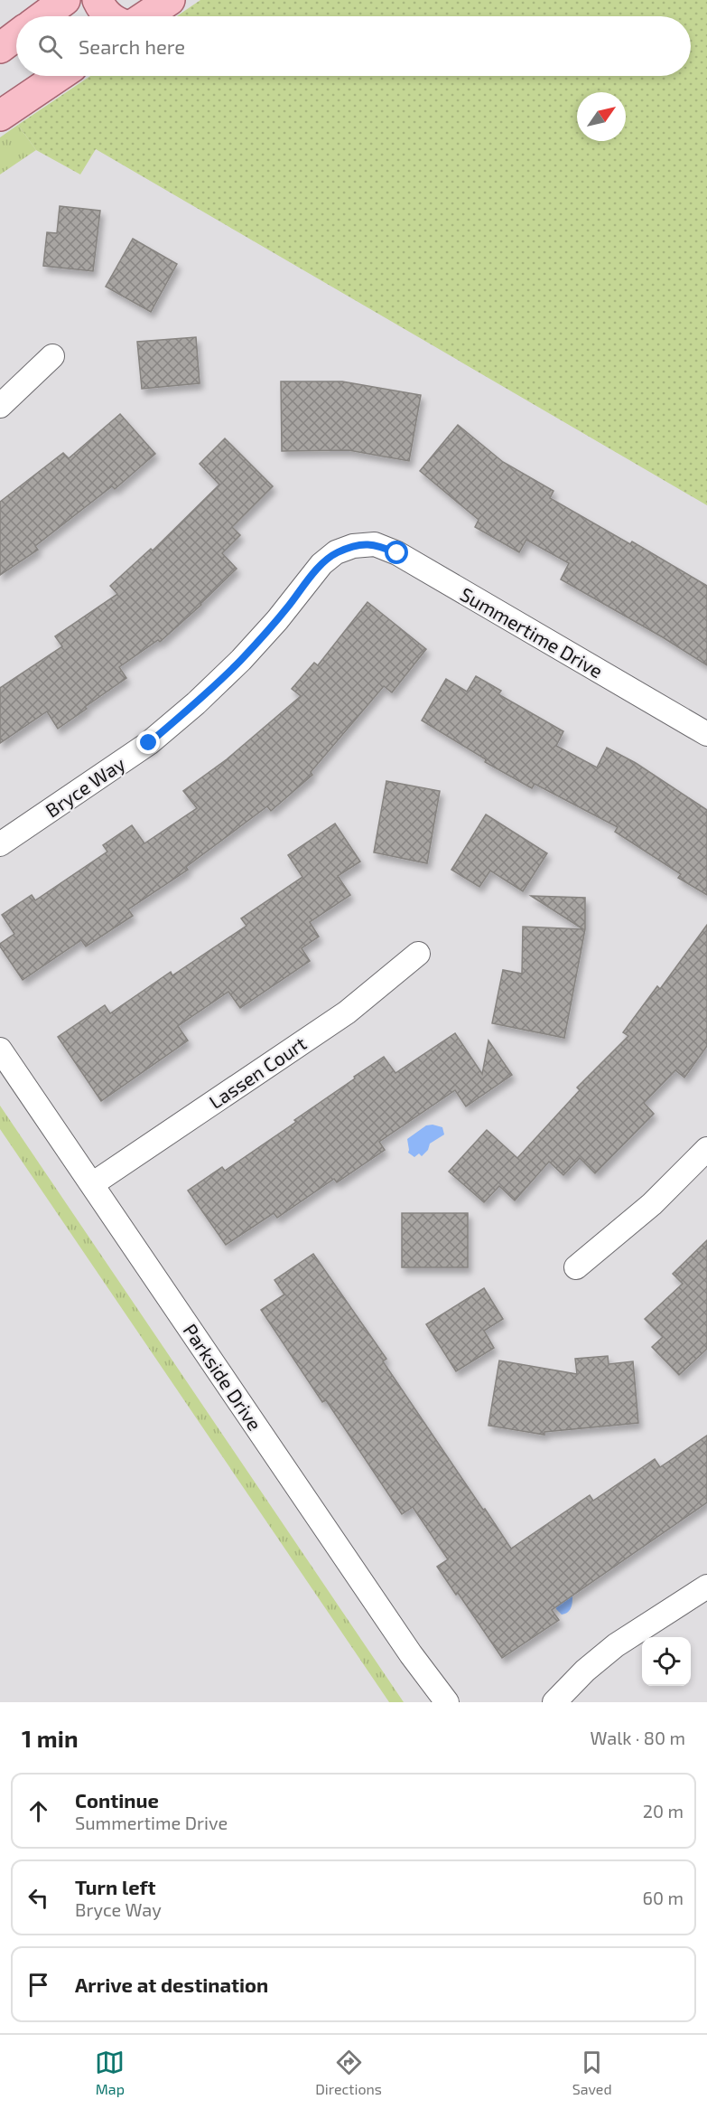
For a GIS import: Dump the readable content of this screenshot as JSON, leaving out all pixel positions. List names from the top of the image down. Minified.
{"streets":{"street":["Summertime Drive","Bryce Way","Lassen Court","Parkside Drive"]},"crossings":[["Summertime Drive","Bryce Way"],["Lassen Court","Parkside Drive"]],"north":"top right","page":{"search":"Search here","heading":["1 min","Walk · 80 m"],"list":[["Continue","Summertime Drive","20 m"],["Turn left","Bryce Way","60 m"],"Arrive at destination"],"nav":["Map","Directions","Saved"]}}
